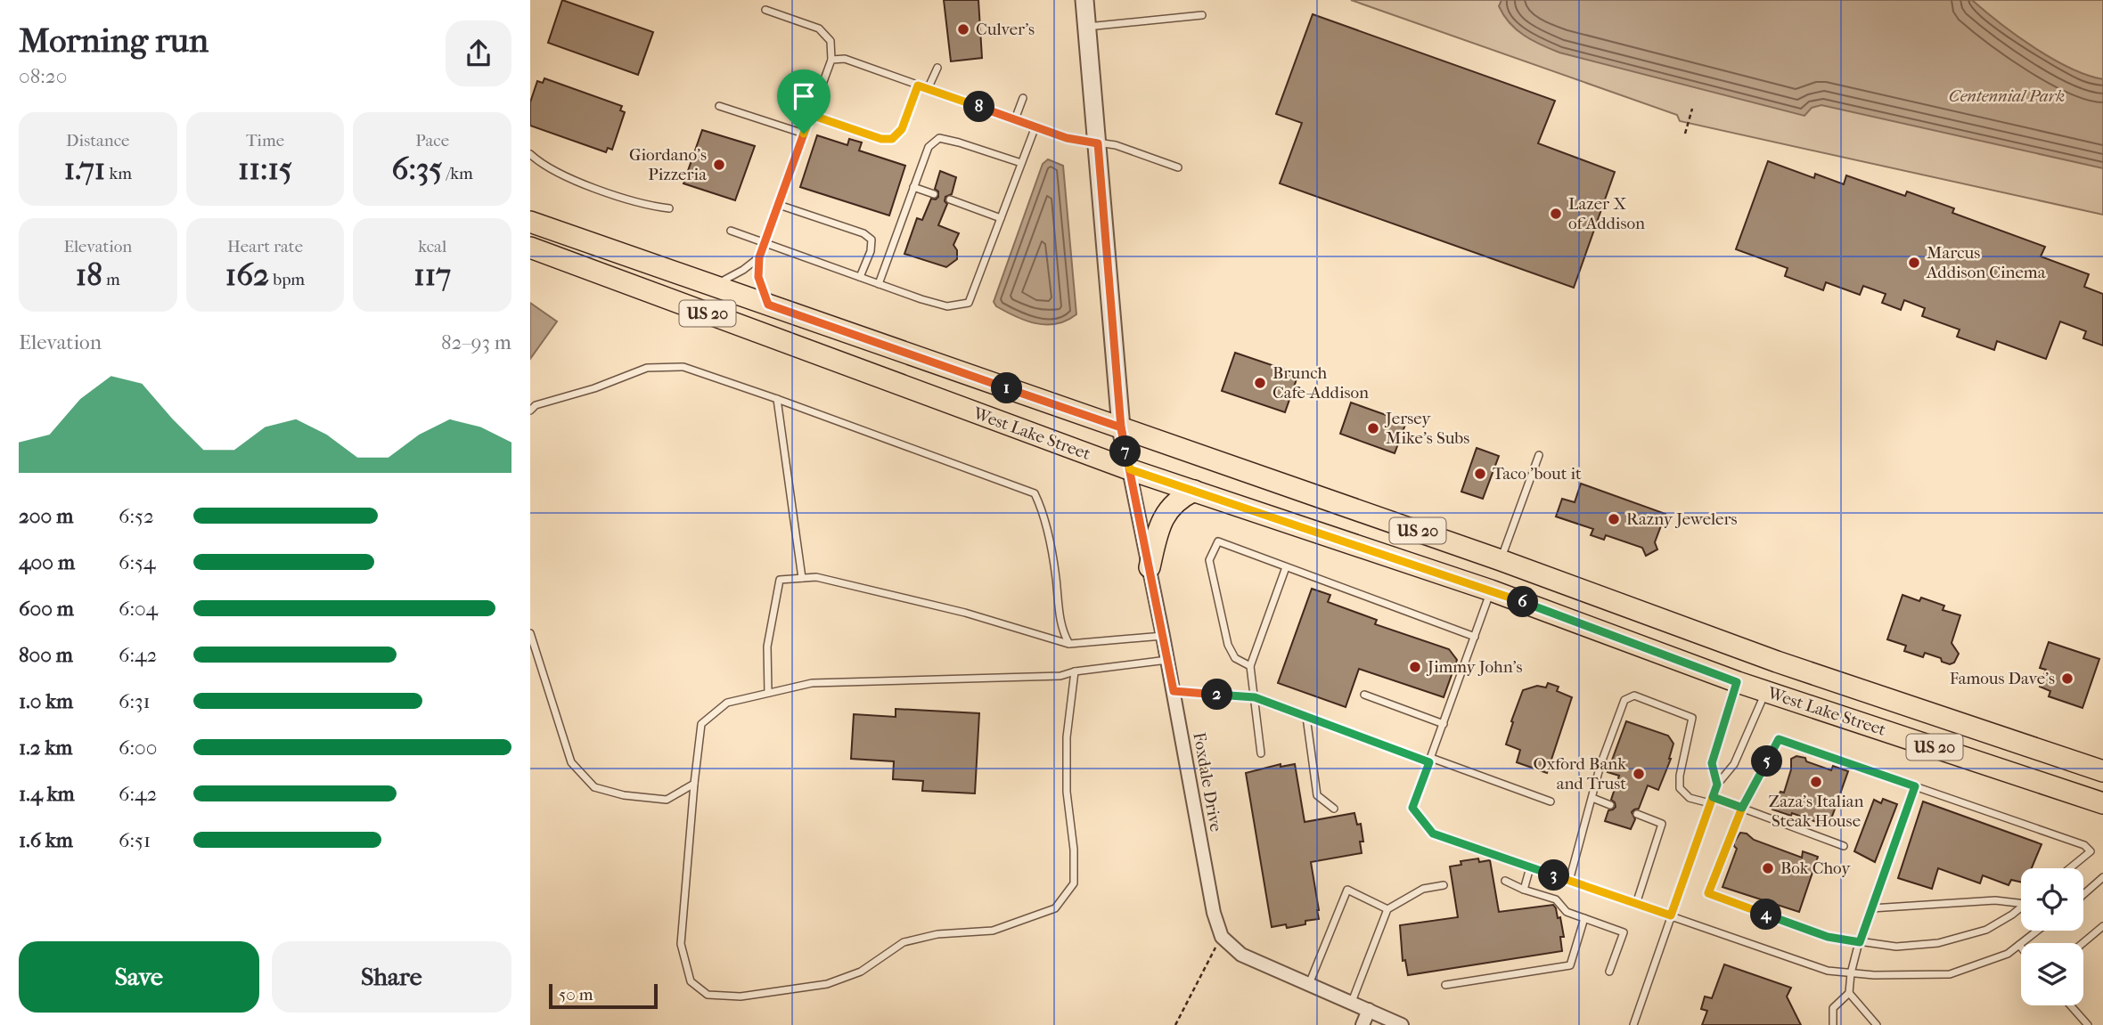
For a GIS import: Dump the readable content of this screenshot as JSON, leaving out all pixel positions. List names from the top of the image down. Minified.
{"streets":{"main road":["US 20","West Lake Street"],"street":["Foxdale Drive"]},"crossings":[["West Lake Street","Foxdale Drive"]],"parks":["Centennial Park"],"places":["Culver's","Giordano's Pizzeria","Lazer X of Addison","Marcus Addison Cinema","Brunch Cafe-Addison","Jersey Mike's Subs","Taco 'bout it","Razny Jewelers","Jimmy John's","Famous Dave's","Oxford Bank and Trust","Zaza's Italian Steak House","Bok Choy"],"scale_bar":"50 m","page":{"heading":["Morning run","08:20"],"pins":["8","1","7","6","2","5","3","4"],"stats":[["Distance","1.71 km"],["Time","11:15"],["Pace","6:35 /km"],["Elevation","18 m"],["Heart rate","162 bpm"],["kcal","117"]],"chart":["Elevation","82–93 m"],"list":[{"name":"200 m","note":"6:52"},{"name":"400 m","note":"6:54"},{"name":"600 m","note":"6:04"},{"name":"800 m","note":"6:42"},{"name":"1.0 km","note":"6:31"},{"name":"1.2 km","note":"6:00"},{"name":"1.4 km","note":"6:42"},{"name":"1.6 km","note":"6:51"}],"buttons":["Save","Share"],"scale":"50 m"}}
